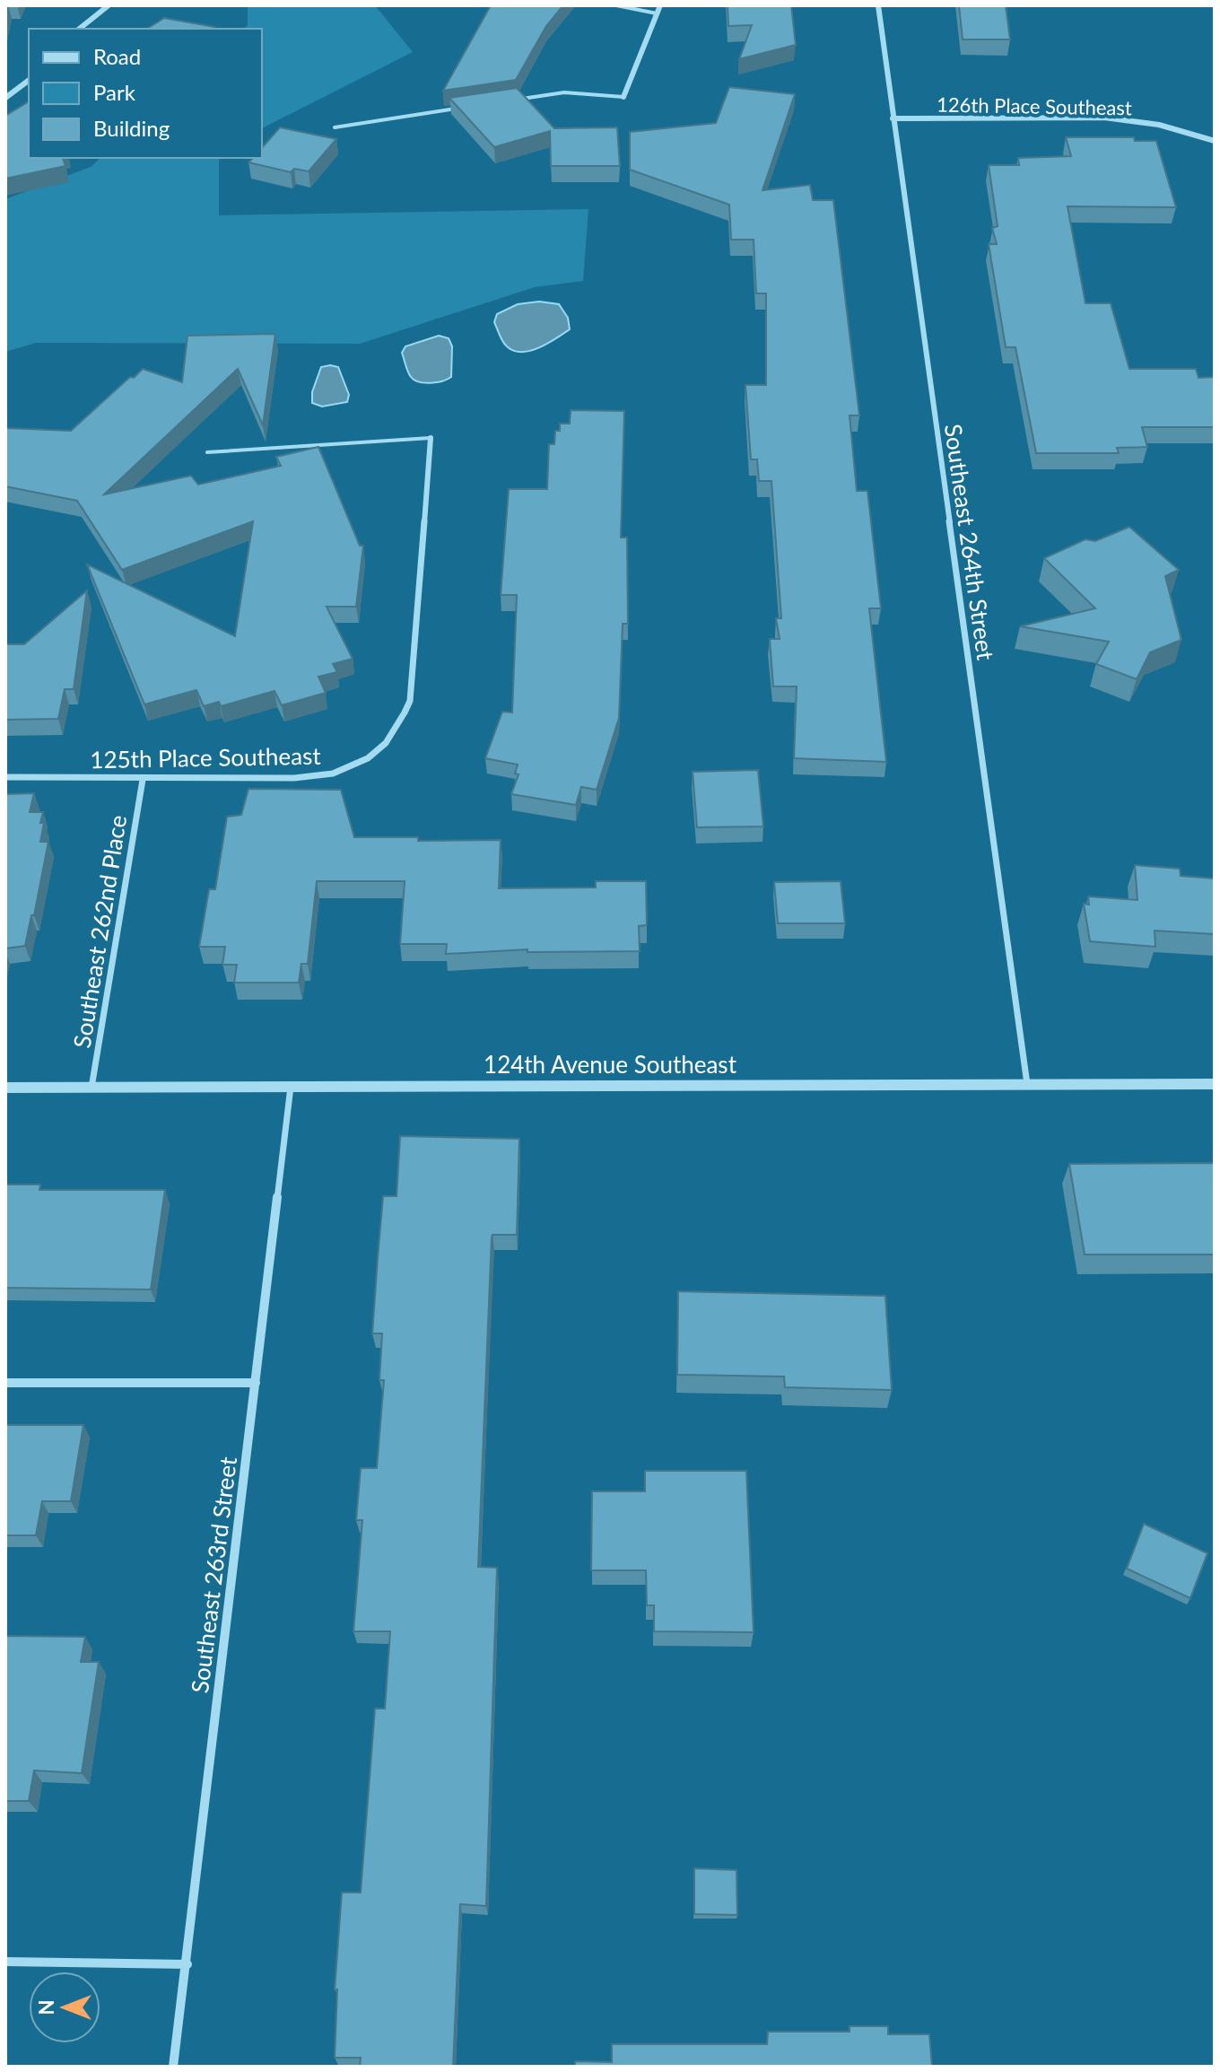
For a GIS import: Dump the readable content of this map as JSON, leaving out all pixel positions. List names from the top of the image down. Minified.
{"streets":{"street":["126th Place Southeast","Southeast 264th Street","125th Place Southeast","Southeast 262nd Place","124th Avenue Southeast","Southeast 263rd Street"]},"crossings":[["126th Place Southeast","Southeast 264th Street"],["Southeast 264th Street","124th Avenue Southeast"],["125th Place Southeast","Southeast 262nd Place"],["Southeast 262nd Place","124th Avenue Southeast"],["124th Avenue Southeast","Southeast 263rd Street"]],"legend":["Road","Park","Building"],"north":"left"}
